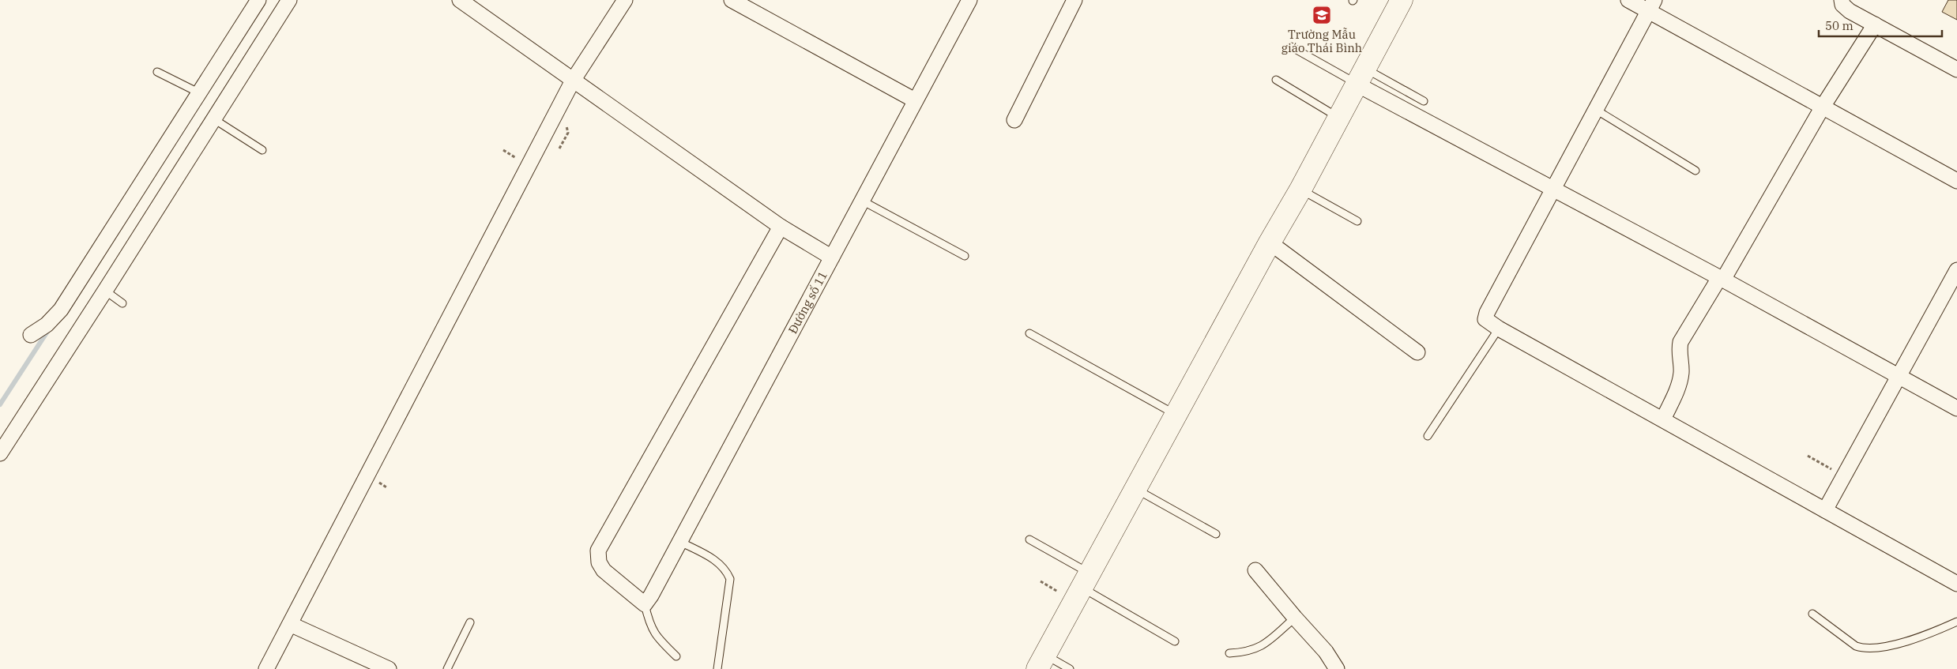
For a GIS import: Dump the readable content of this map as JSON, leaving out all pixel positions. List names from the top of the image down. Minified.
{"streets":{"street":["Đường số 11"]},"places":{"school or university":["Trường Mẫu giáo Thái Bình"]},"scale_bar":"50 m"}
